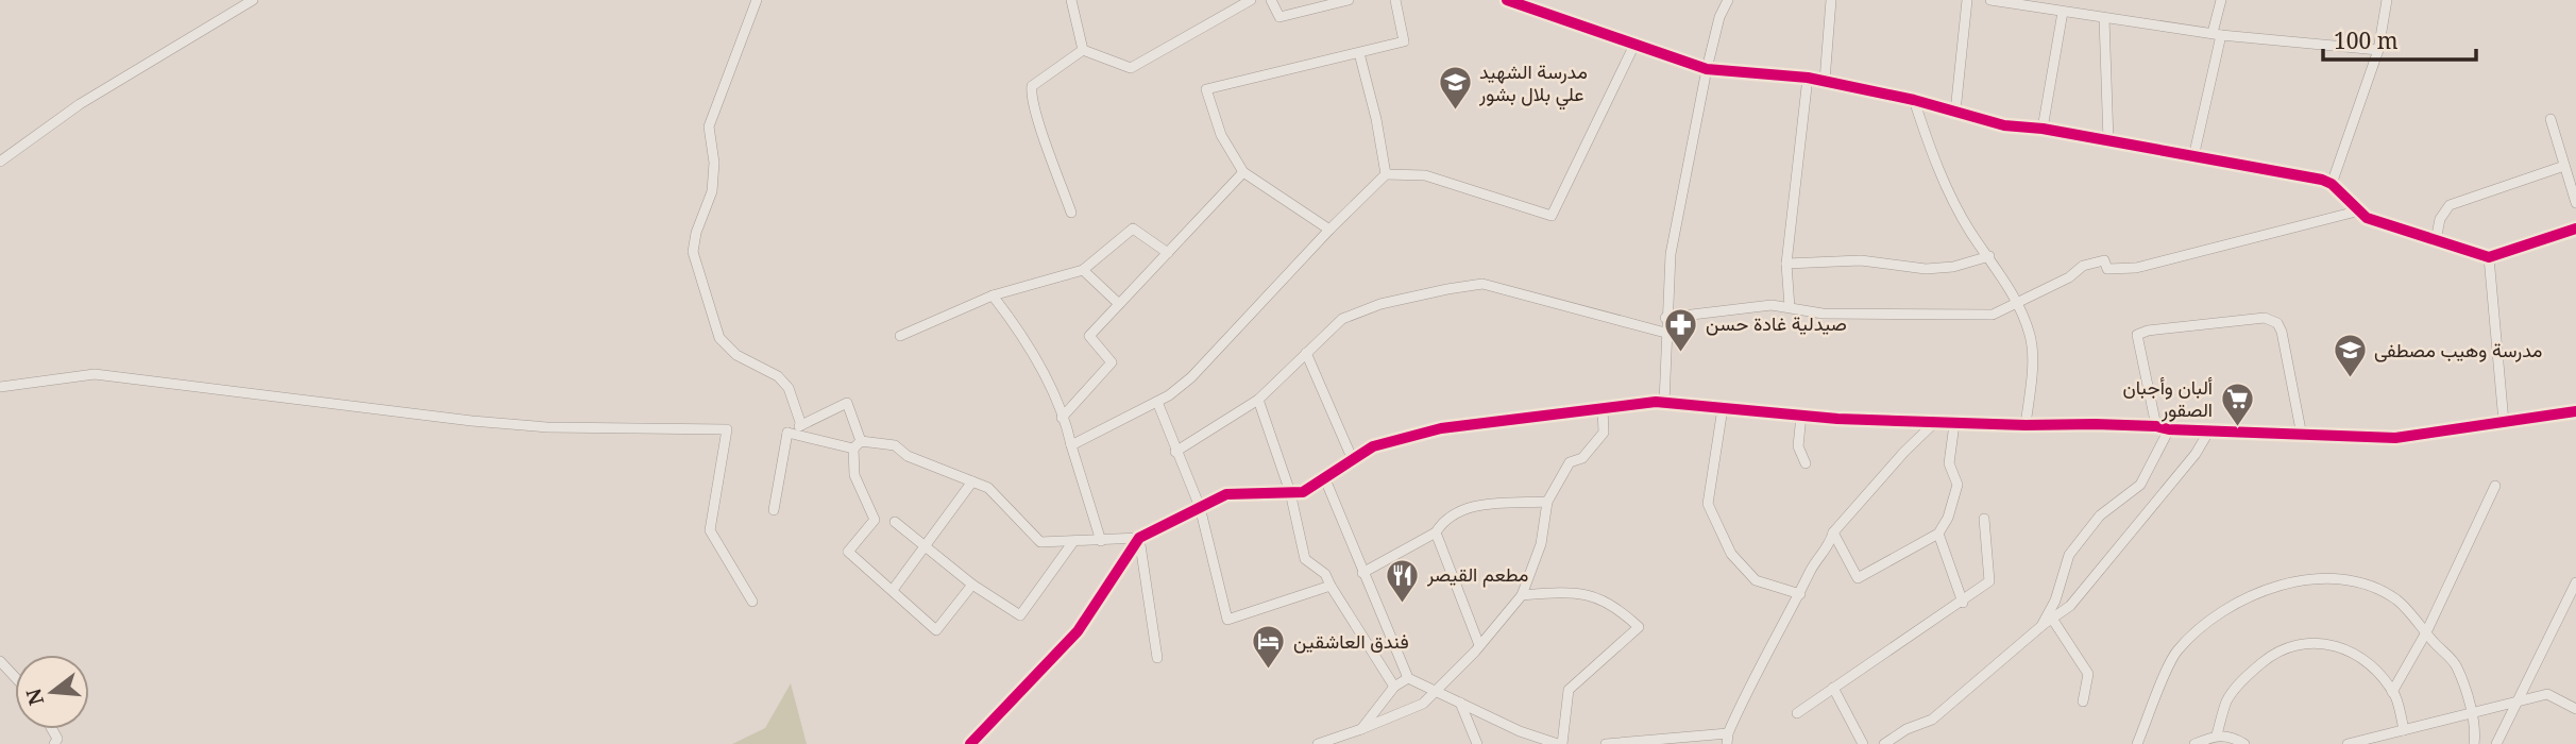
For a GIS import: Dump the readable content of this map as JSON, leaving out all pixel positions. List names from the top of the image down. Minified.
{"places":{"school or university":["مدرسة الشهيد علي بلال بشور","مدرسة وهيب مصطفى"],"pharmacy":["صيدلية غادة حسن"],"supermarket":["ألبان وأجبان الصقور"],"restaurant":["مطعم القيصر"],"hotel":["فندق العاشقين"]},"scale_bar":"100 m","north":"left"}
